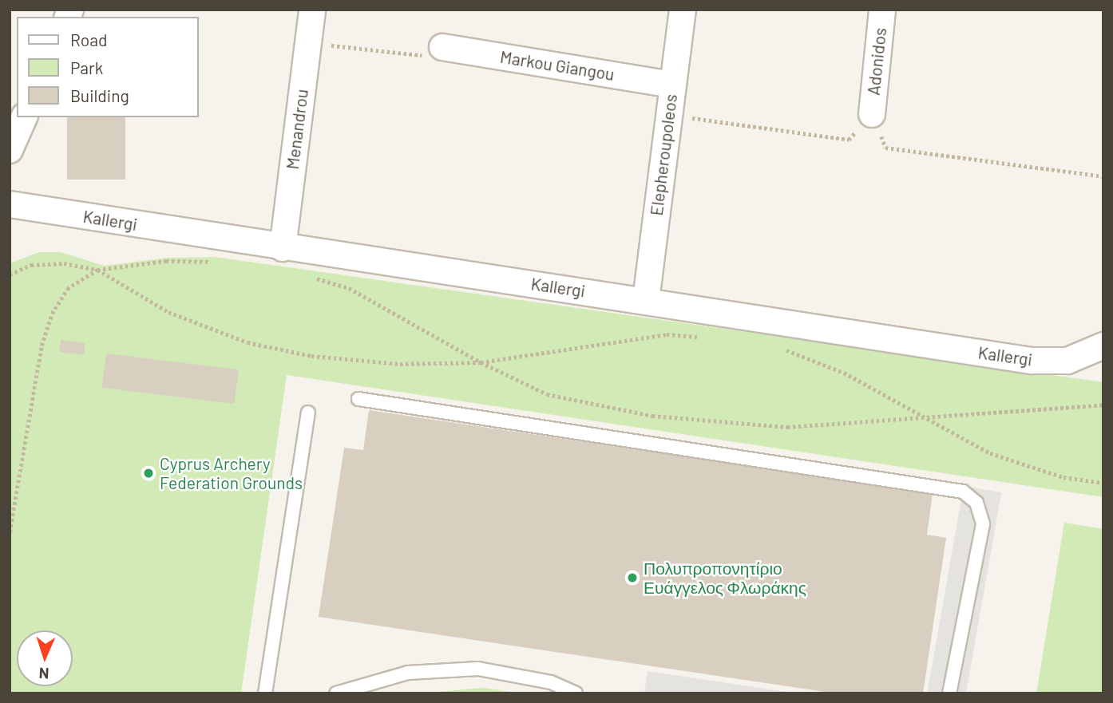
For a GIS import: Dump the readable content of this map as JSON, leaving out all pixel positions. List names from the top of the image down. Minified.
{"streets":{"street":["Adonidos","Markou Giangou","Menandrou","Elepheroupoleos","Kallergi"]},"crossings":[["Markou Giangou","Elepheroupoleos"],["Menandrou","Kallergi"],["Elepheroupoleos","Kallergi"]],"places":["Cyprus Archery Federation Grounds","Πολυπροπονητίριο Ευάγγελος Φλωράκης"],"legend":["Road","Park","Building"],"north":"bottom"}
